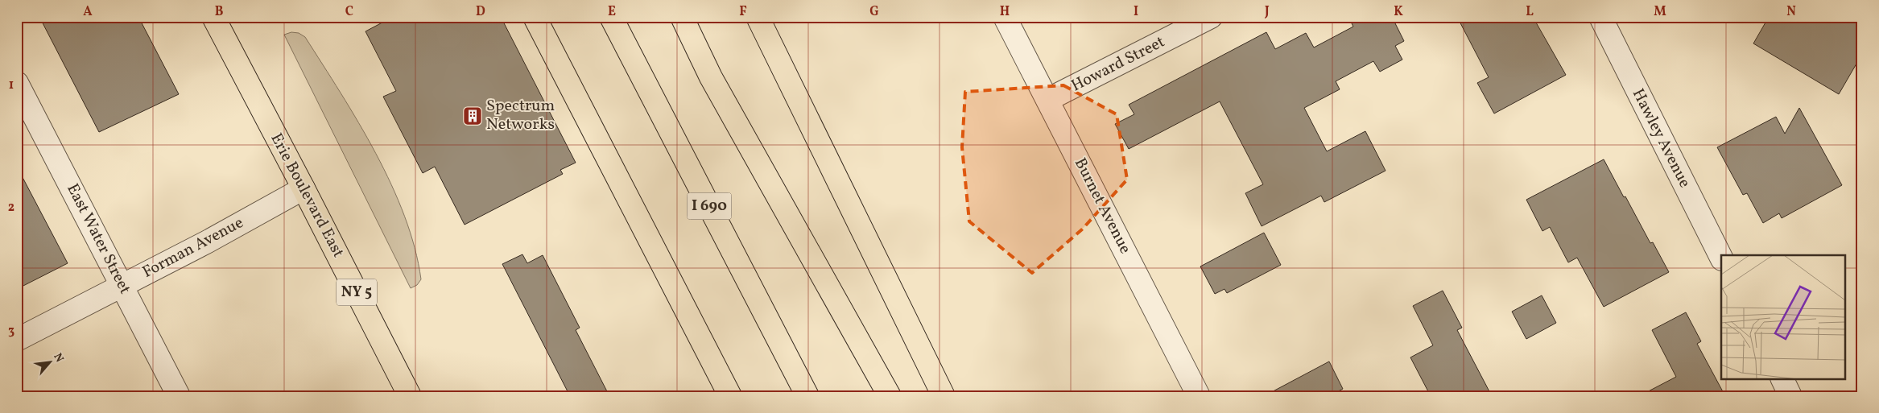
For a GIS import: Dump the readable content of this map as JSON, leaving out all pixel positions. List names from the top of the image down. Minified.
{"streets":{"main road":["Erie Boulevard East","I 690","NY 5"],"street":["Howard Street","Hawley Avenue","Burnet Avenue","East Water Street","Forman Avenue"]},"crossings":[["Howard Street","Burnet Avenue"],["Erie Boulevard East","Forman Avenue"],["East Water Street","Forman Avenue"]],"places":{"building":["Spectrum Networks"]},"north":"top right","grid":{"columns":["A","B","C","D","E","F","G","H","I","J","K","L","M","N"],"rows":["1","2","3"]}}
